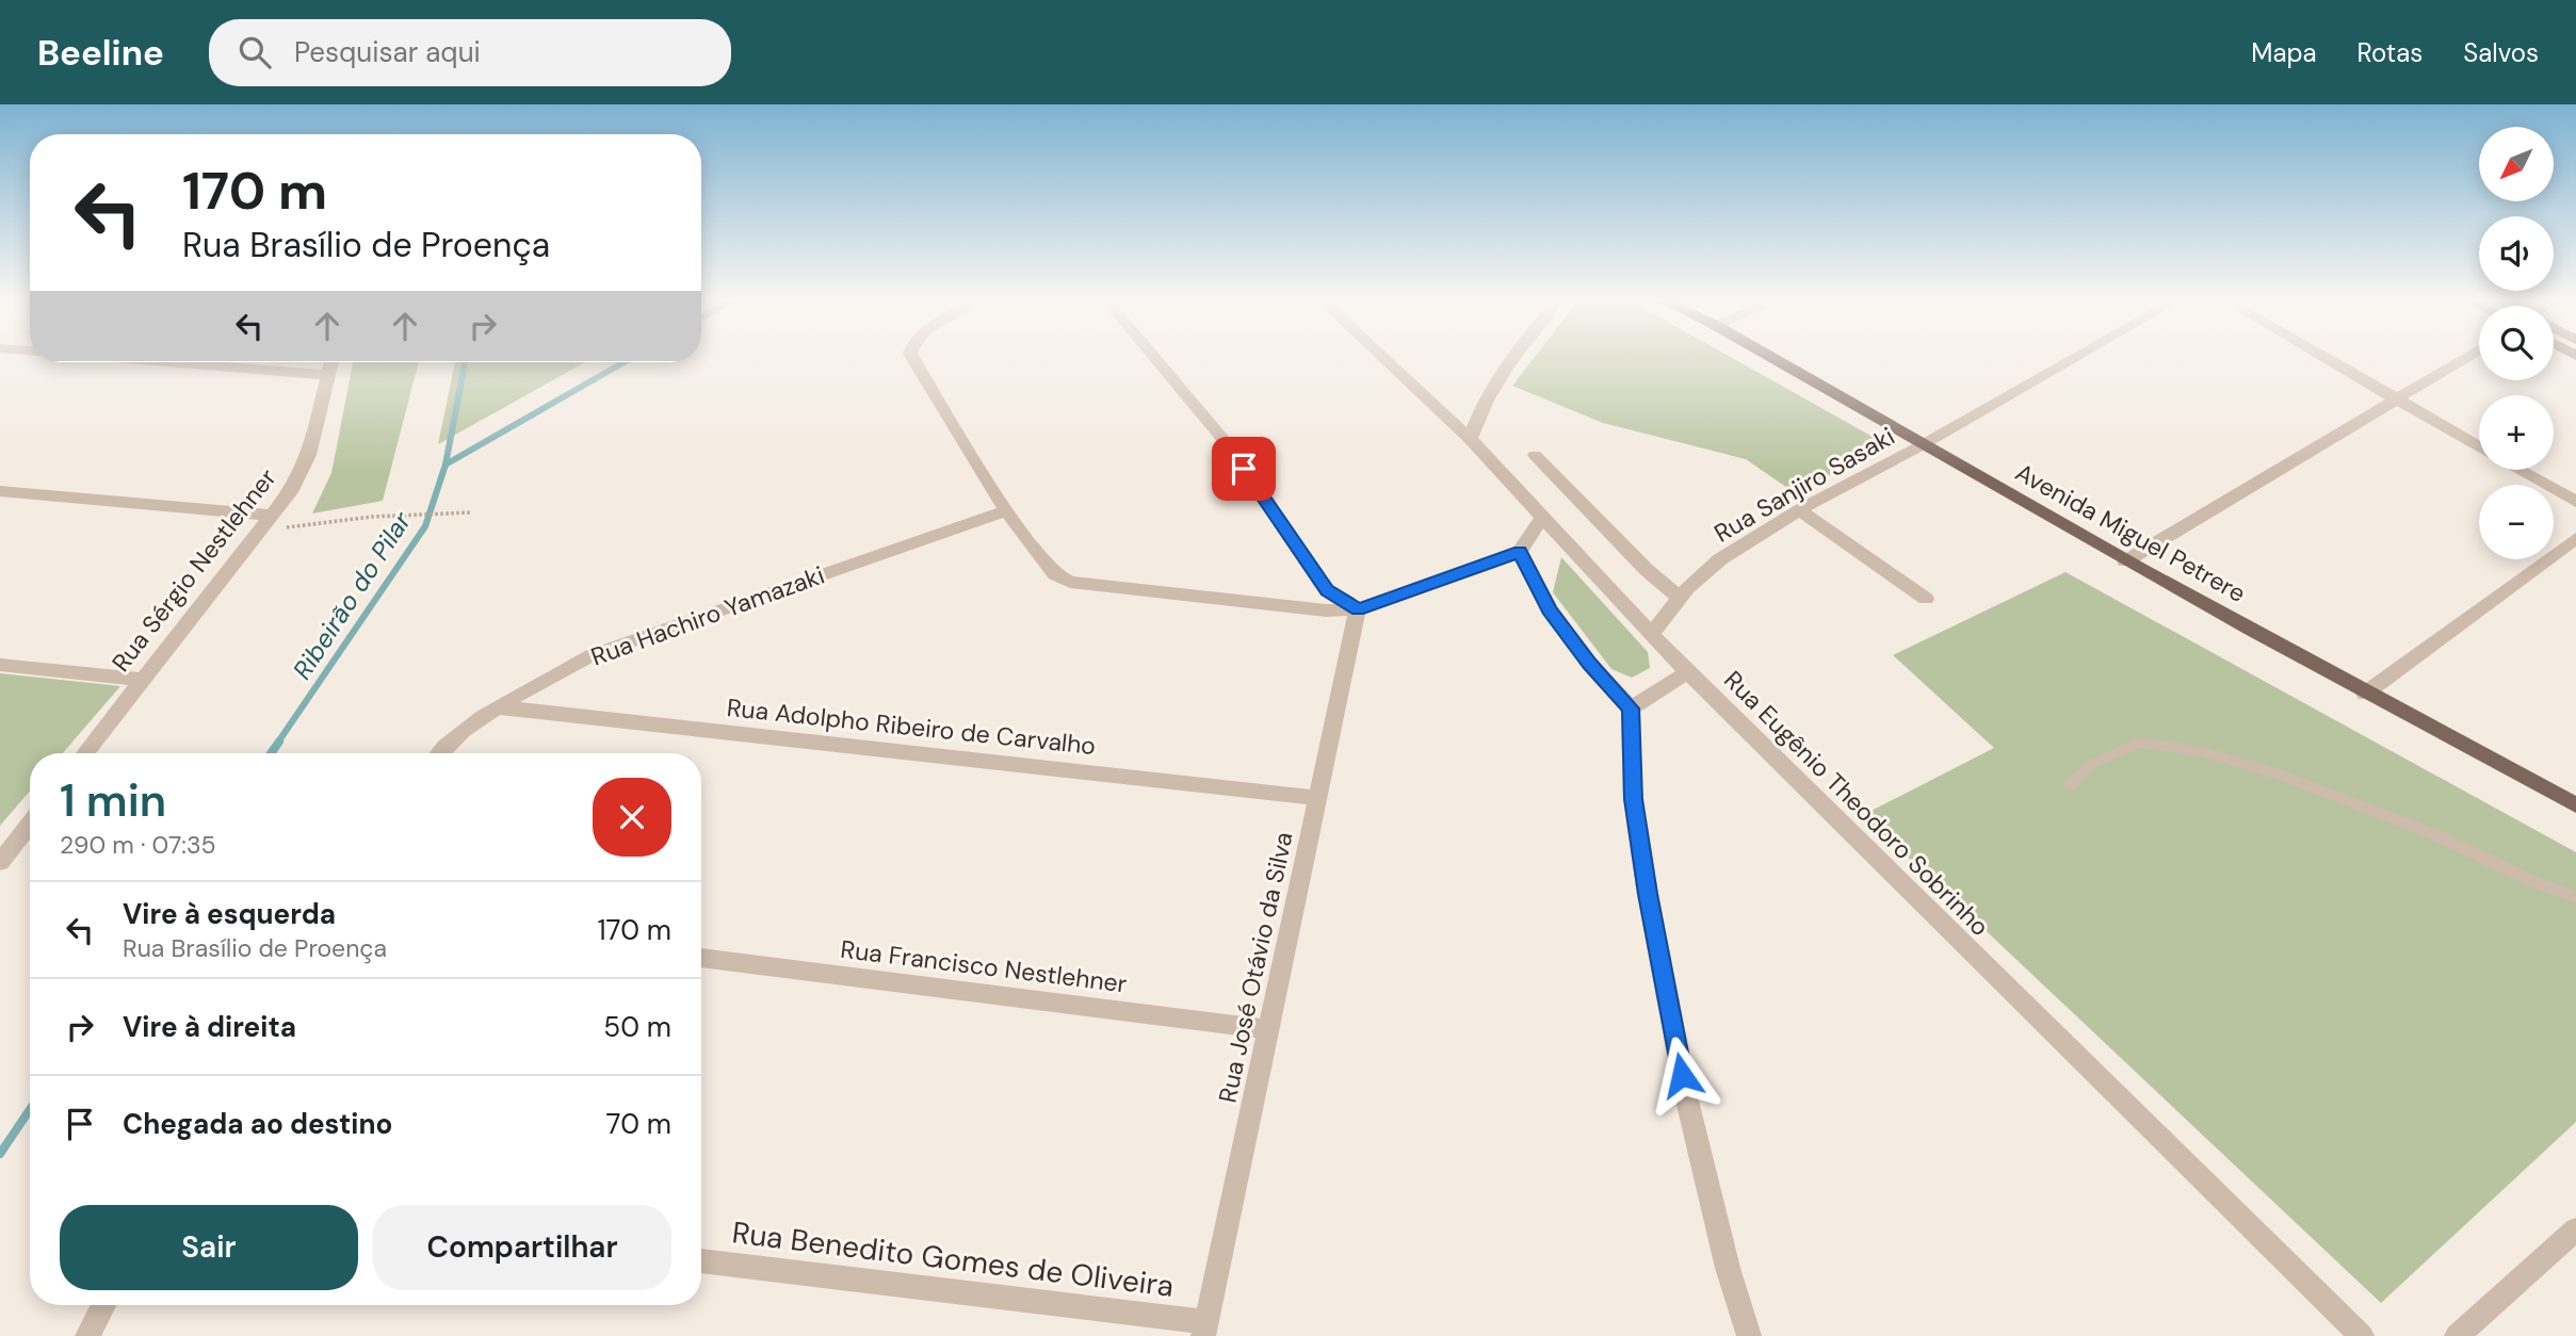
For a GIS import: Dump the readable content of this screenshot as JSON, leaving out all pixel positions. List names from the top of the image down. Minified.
{"streets":{"main road":["Avenida Miguel Petrere"],"street":["Rua Sanjiro Sasaki","Rua Sérgio Nestlehner","Rua Hachiro Yamazaki","Rua Adolpho Ribeiro de Carvalho","Rua Eugênio Theodoro Sobrinho","Rua Francisco Nestlehner","Rua José Otávio da Silva","Rua Benedito Gomes de Oliveira"]},"crossings":[["Rua Sanjiro Sasaki","Avenida Miguel Petrere"],["Rua Sanjiro Sasaki","Rua Eugênio Theodoro Sobrinho"],["Rua Hachiro Yamazaki","Rua Adolpho Ribeiro de Carvalho"],["Rua Adolpho Ribeiro de Carvalho","Rua José Otávio da Silva"],["Rua Francisco Nestlehner","Rua José Otávio da Silva"],["Rua José Otávio da Silva","Rua Benedito Gomes de Oliveira"]],"water":["Ribeirão do Pilar"],"north":"bottom left","page":{"header":"Beeline","search":"Pesquisar aqui","nav":["Mapa","Rotas","Salvos"],"map_buttons":["+","−"],"turn":["170 m","Rua Brasílio de Proença"],"heading":["1 min","290 m · 07:35"],"list":[{"name":"Vire à esquerda","note":"Rua Brasílio de Proença","value":"170 m"},{"name":"Vire à direita","value":"50 m"},{"name":"Chegada ao destino","value":"70 m"}],"buttons":["Sair","Compartilhar"]}}
